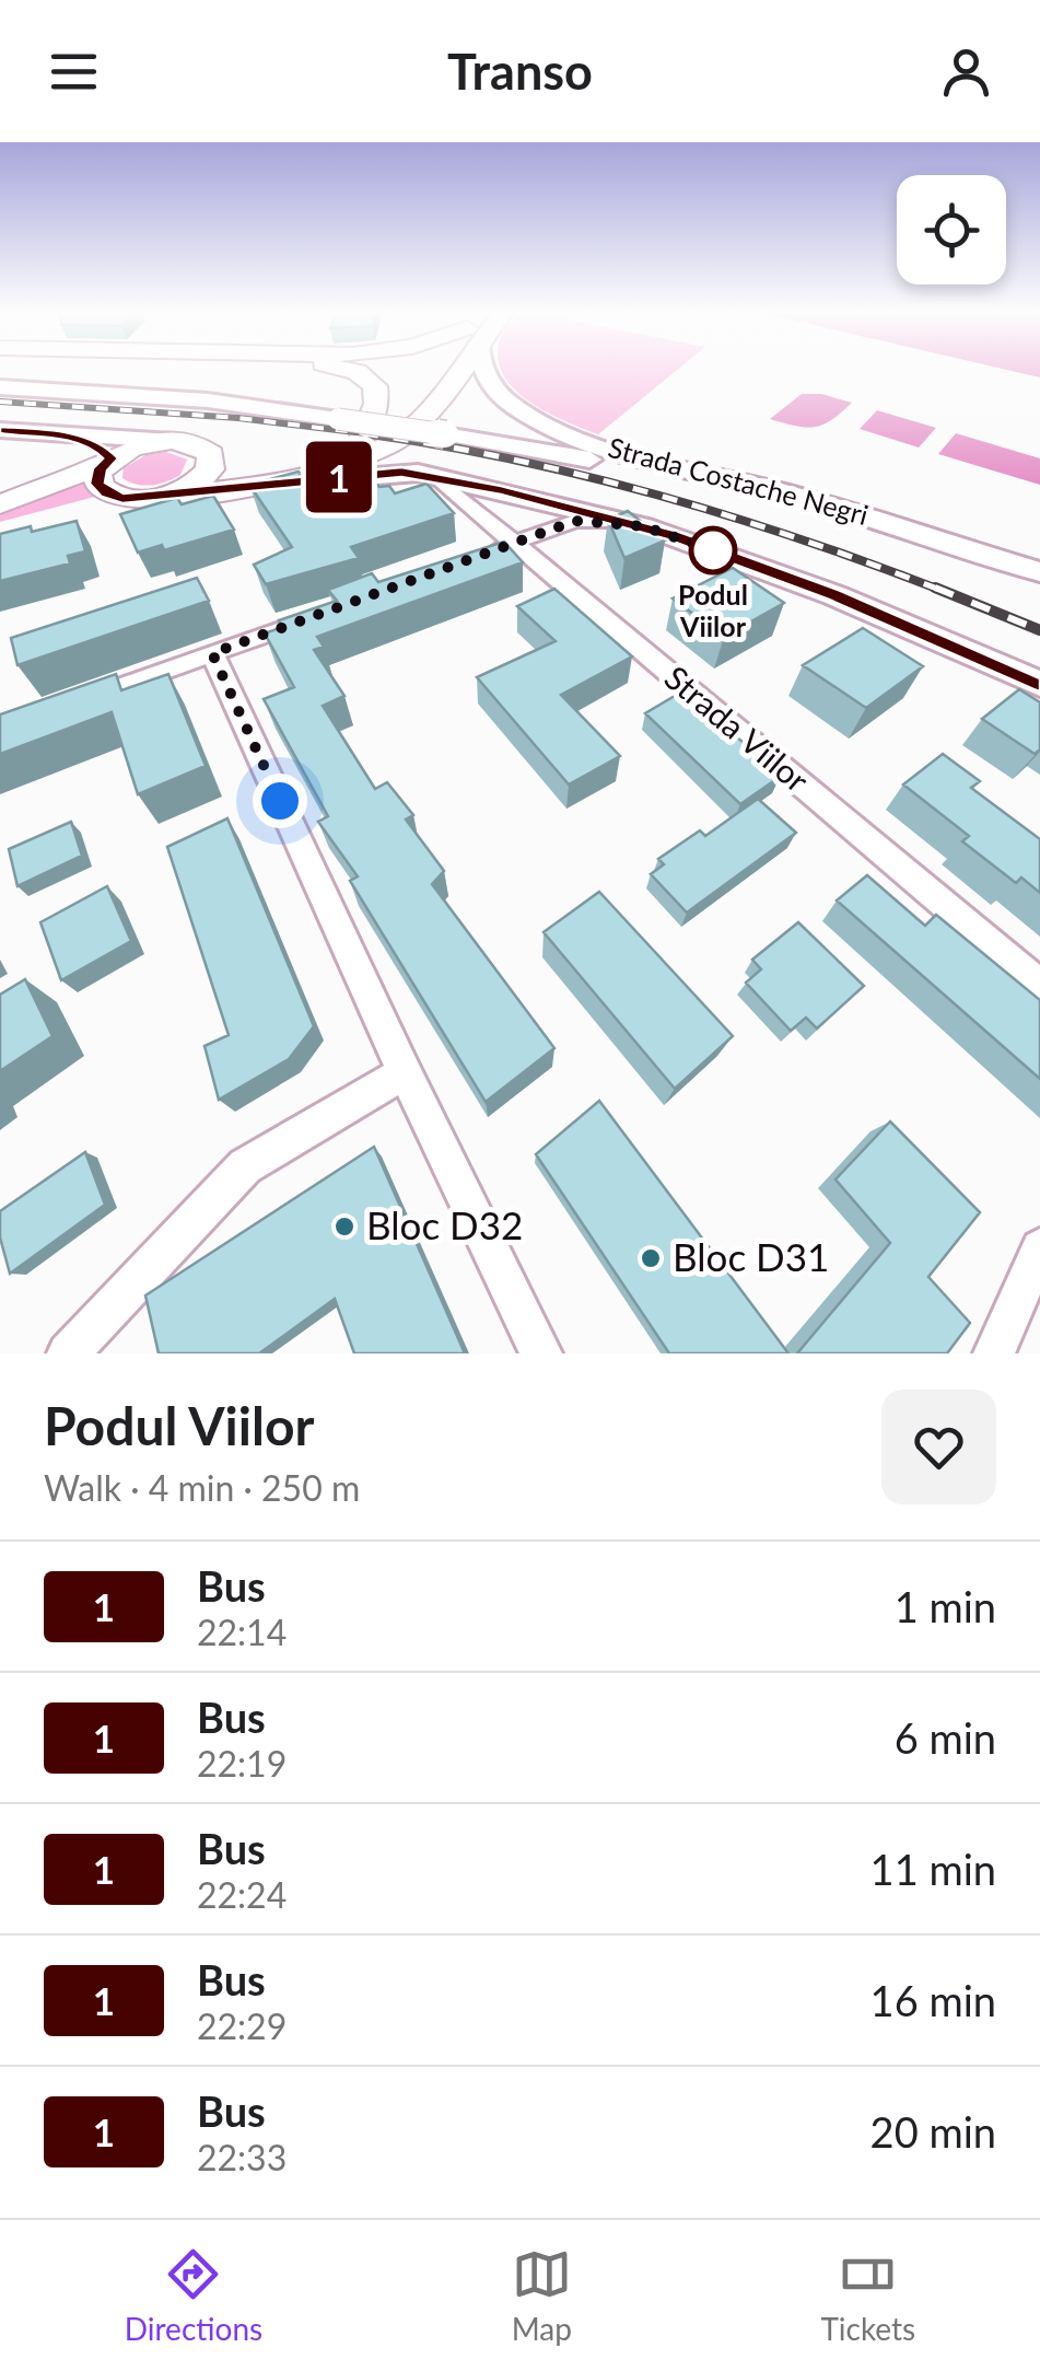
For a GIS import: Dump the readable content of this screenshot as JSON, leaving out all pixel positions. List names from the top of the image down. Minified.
{"streets":{"main road":["Strada Costache Negri"],"street":["Strada Viilor"]},"places":["Podul Viilor","Bloc D32","Bloc D31"],"lines":["bus line 1"],"page":{"header":"Transo","on_map":"1","heading":["Podul Viilor","Walk · 4 min · 250 m"],"list":[{"mark":"1","name":"Bus","note":"22:14","value":"1 min"},{"mark":"1","name":"Bus","note":"22:19","value":"6 min"},{"mark":"1","name":"Bus","note":"22:24","value":"11 min"},{"mark":"1","name":"Bus","note":"22:29","value":"16 min"},{"mark":"1","name":"Bus","note":"22:33","value":"20 min"}],"tabs":["Directions","Map","Tickets"]}}
